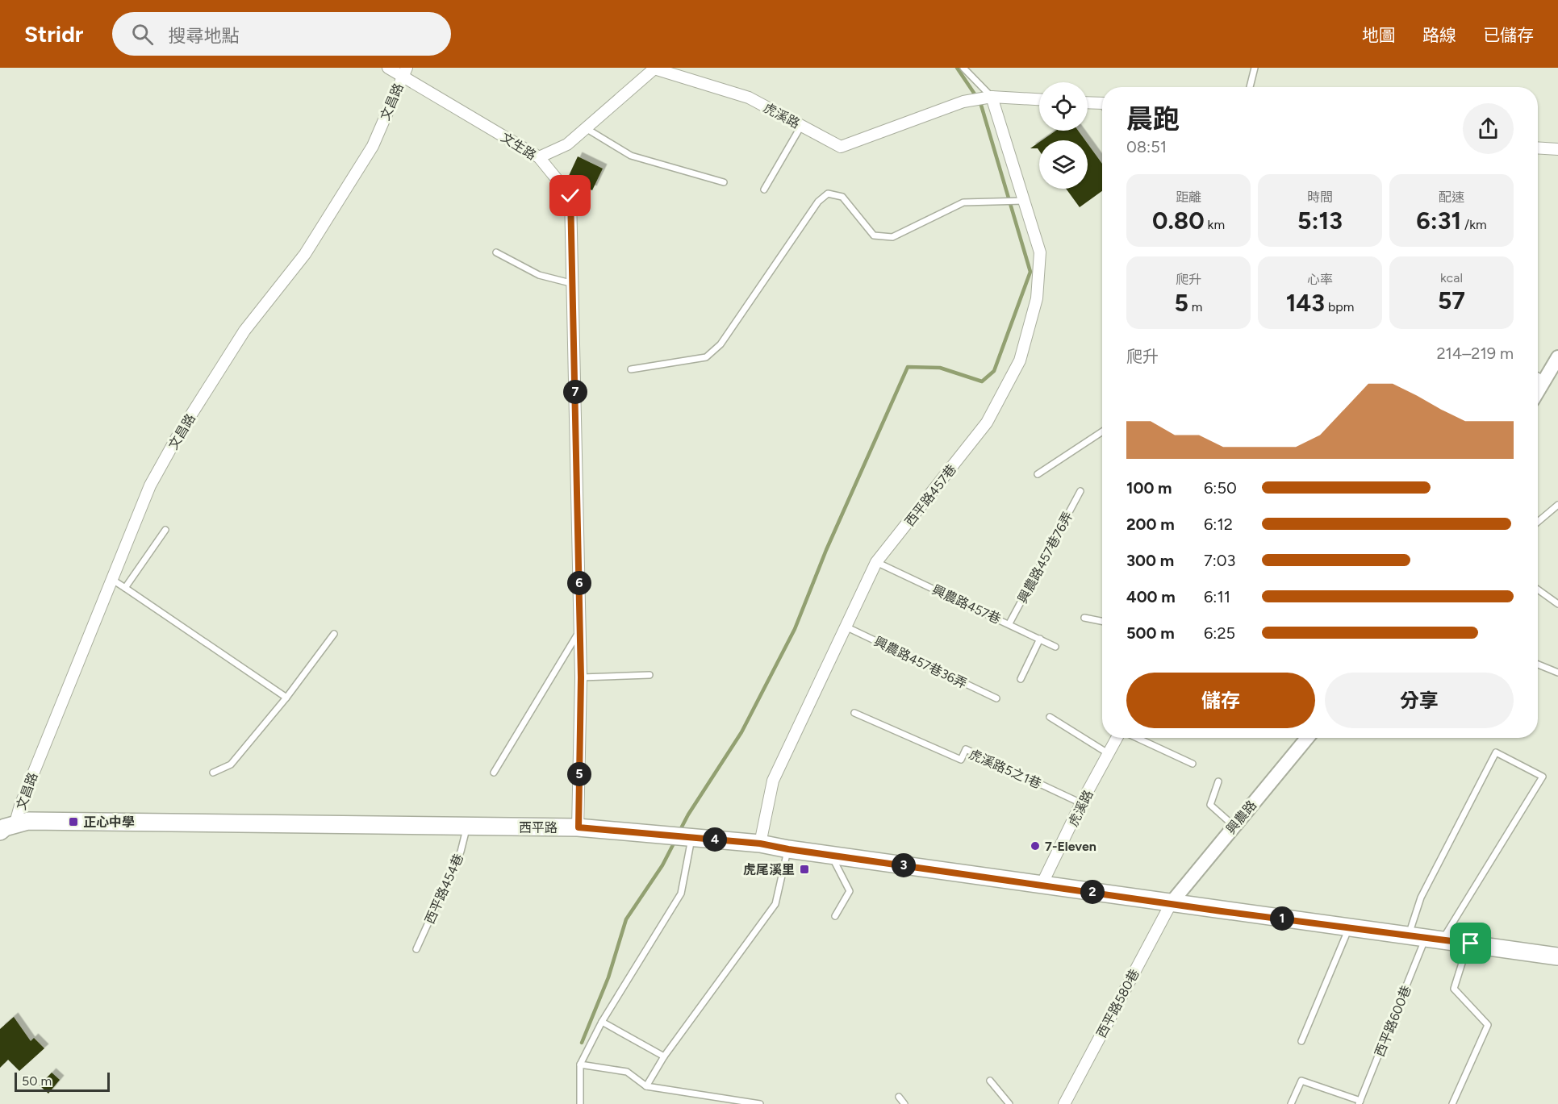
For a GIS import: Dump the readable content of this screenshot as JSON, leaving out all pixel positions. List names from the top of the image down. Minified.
{"streets":{"main road":["西平路"],"street":["文昌路","虎溪路","文生路","西平路457巷","興農路","西平路580巷"],"lane":["興農路457巷76弄","興農路457巷","興農路457巷36弄","虎溪路5之1巷","西平路454巷","西平路600巷"]},"crossings":[["文昌路","文生路"],["文昌路","西平路"],["虎溪路","文生路"],["虎溪路","西平路457巷"],["虎溪路","虎溪路5之1巷"],["虎溪路","西平路"],["文生路","西平路"],["西平路457巷","興農路457巷"],["西平路457巷","興農路457巷36弄"],["西平路457巷","西平路"],["興農路457巷76弄","興農路457巷"],["興農路","西平路"],["興農路","西平路580巷"],["西平路","西平路454巷"],["西平路","西平路580巷"],["西平路","西平路600巷"]],"places":{"transit":["正心中學","虎尾溪里"],"other":["7-Eleven"]},"scale_bar":"50 m","page":{"header":"Stridr","search":"搜尋地點","nav":["地圖","路線","已儲存"],"heading":["晨跑","08:51"],"stats":[["距離","0.80 km"],["時間","5:13"],["配速","6:31 /km"],["爬升","5 m"],["心率","143 bpm"],["kcal","57"]],"chart":["爬升","214–219 m"],"pins":["7","6","5","4","3","2","1"],"list":[{"name":"100 m","note":"6:50"},{"name":"200 m","note":"6:12"},{"name":"300 m","note":"7:03"},{"name":"400 m","note":"6:11"},{"name":"500 m","note":"6:25"}],"buttons":["儲存","分享"],"scale":"50 m"}}
